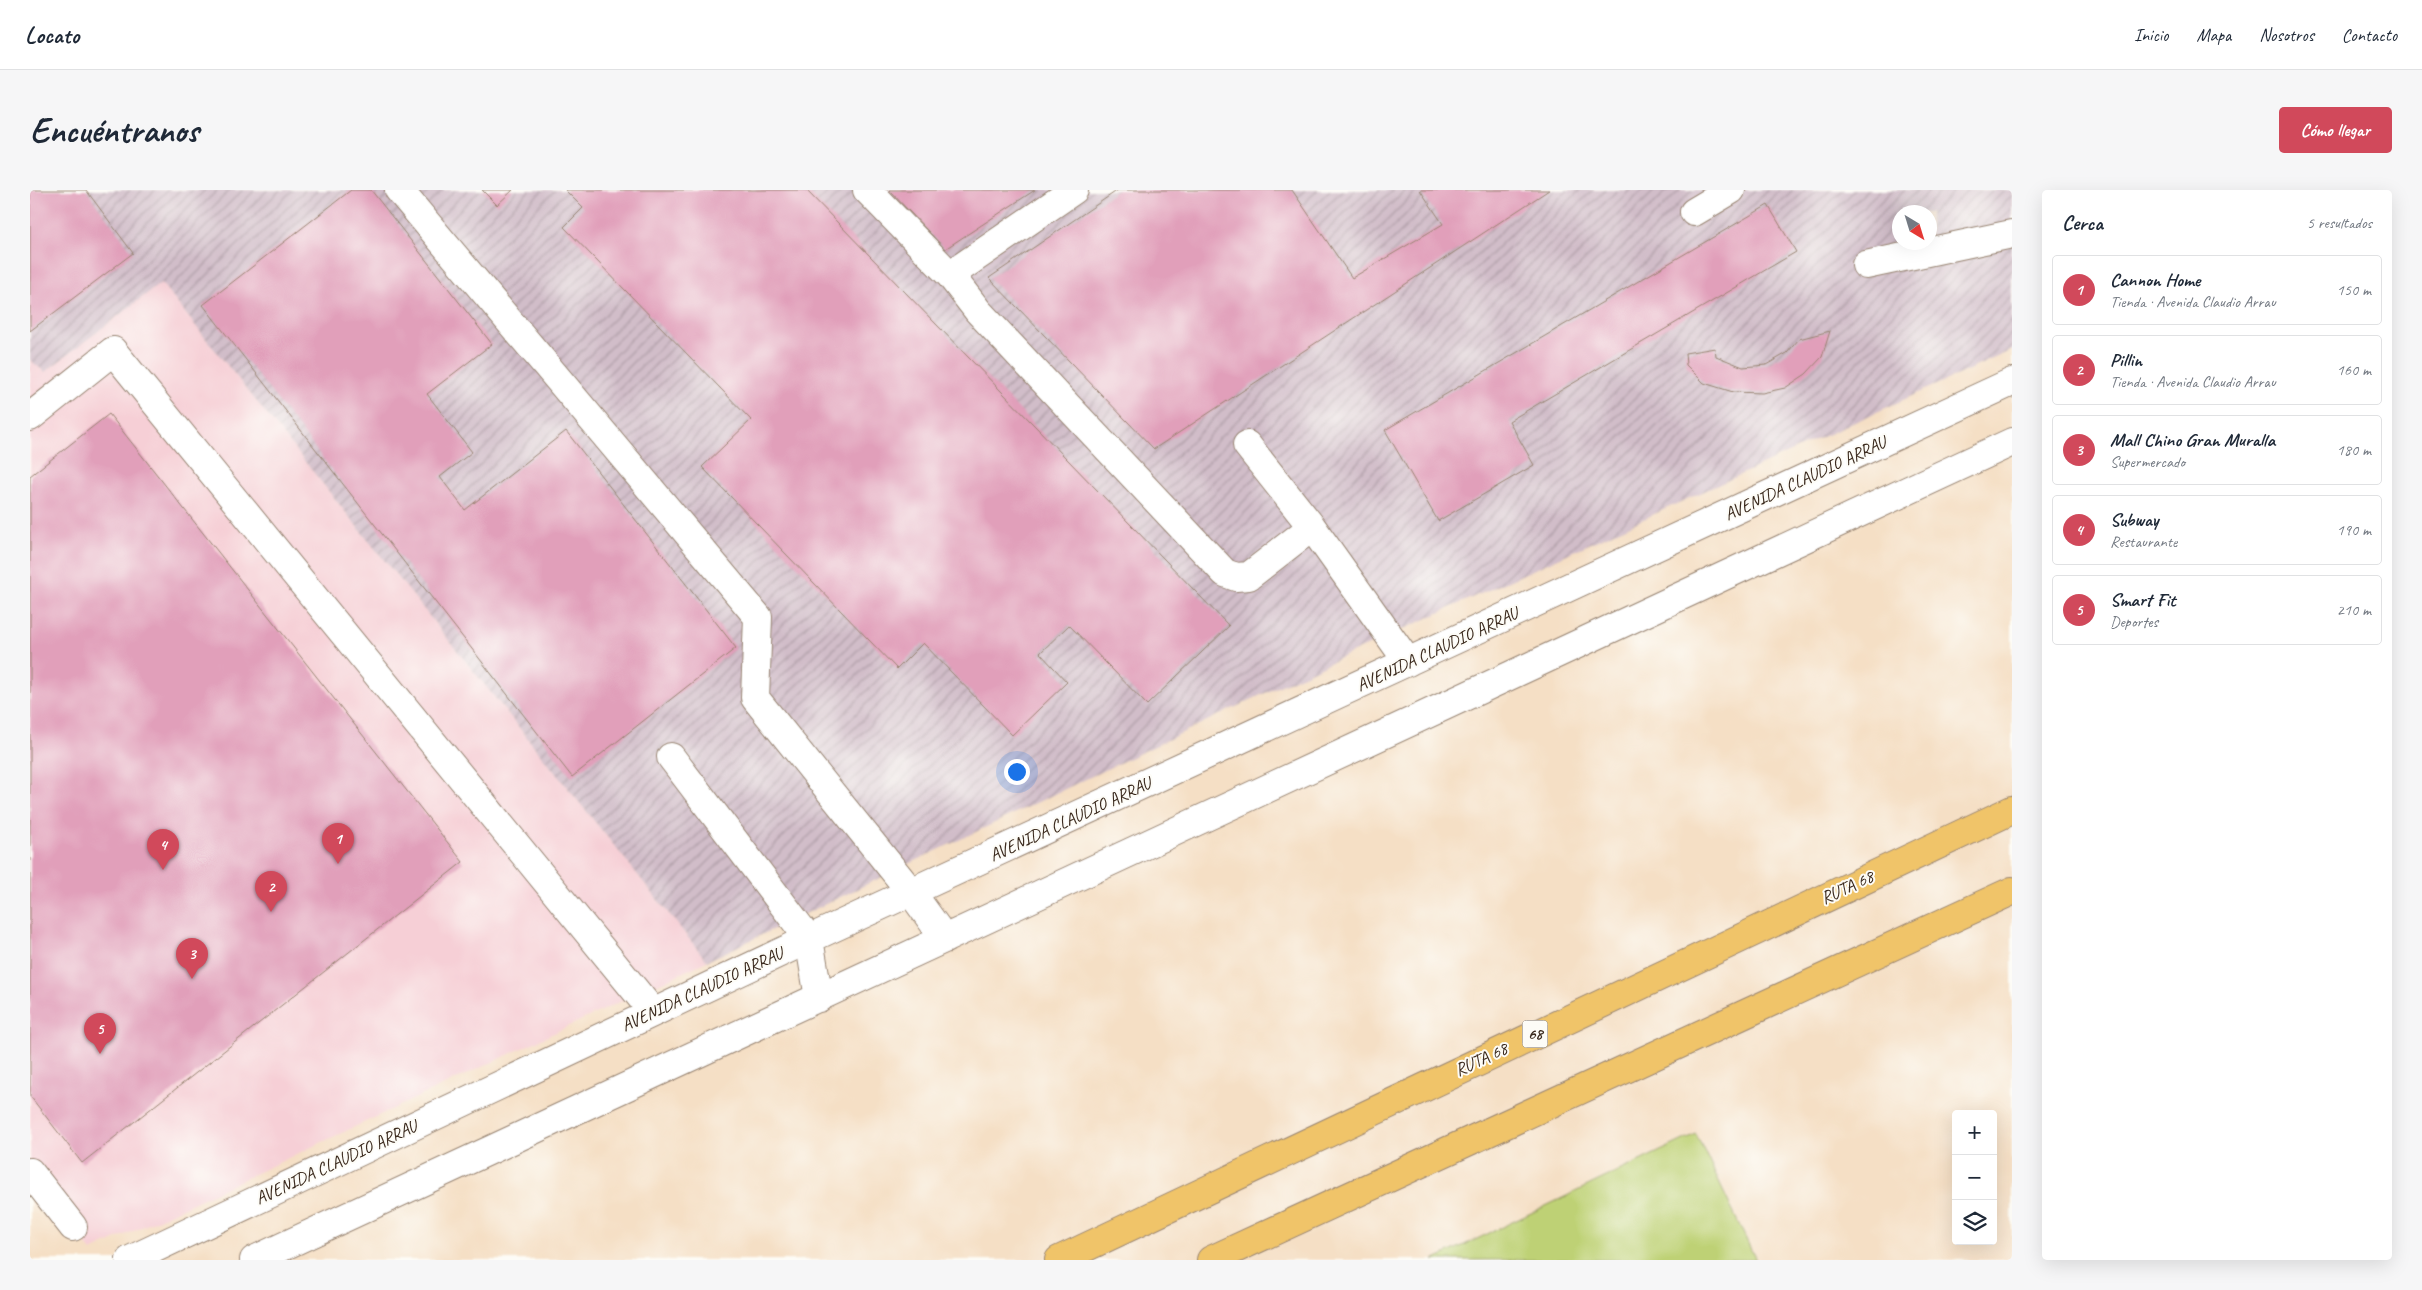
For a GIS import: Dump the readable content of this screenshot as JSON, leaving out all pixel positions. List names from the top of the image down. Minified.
{"streets":{"highway":["RUTA 68","68"],"street":["AVENIDA CLAUDIO ARRAU"]},"north":"bottom right","page":{"header":"Locato","nav":["Inicio","Mapa","Nosotros","Contacto"],"buttons":"Cómo llegar","title":"Encuéntranos","heading":["Cerca","5 resultados"],"list":[{"mark":"1","name":"Cannon Home","note":"Tienda · Avenida Claudio Arrau","value":"150 m"},{"mark":"2","name":"Pillin","note":"Tienda · Avenida Claudio Arrau","value":"160 m"},{"mark":"3","name":"Mall Chino Gran Muralla","note":"Supermercado","value":"180 m"},{"mark":"4","name":"Subway","note":"Restaurante","value":"190 m"},{"mark":"5","name":"Smart Fit","note":"Deportes","value":"210 m"}],"pins":["1","4","2","3","5"],"map_buttons":["+","−"]}}
